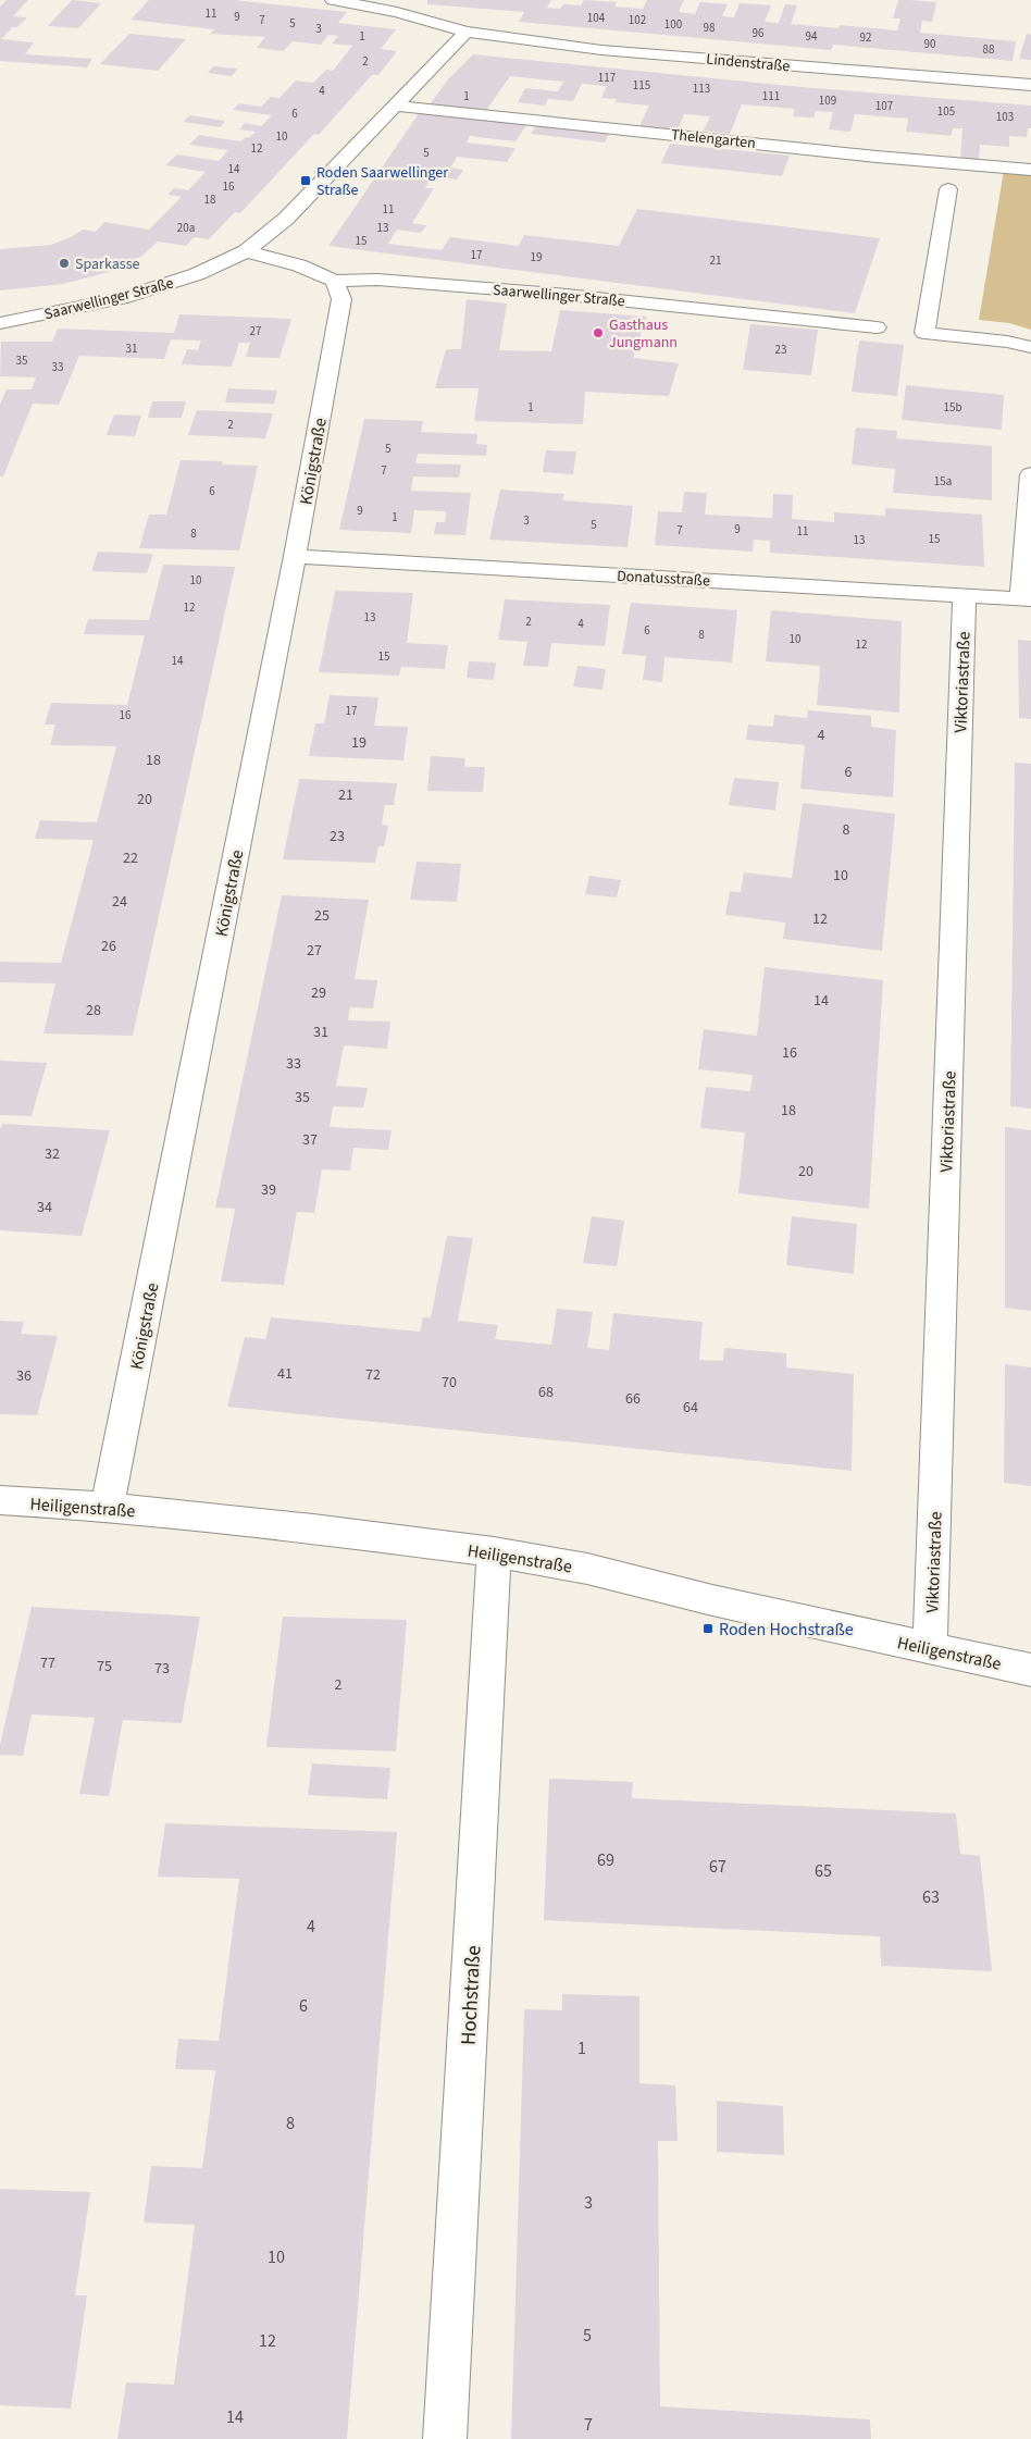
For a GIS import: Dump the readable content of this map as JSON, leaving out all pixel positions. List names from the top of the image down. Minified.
{"streets":{"street":["Lindenstraße","Thelengarten","Saarwellinger Straße","Königstraße","Donatusstraße","Viktoriastraße","Heiligenstraße","Hochstraße"]},"crossings":[["Lindenstraße","Saarwellinger Straße"],["Thelengarten","Saarwellinger Straße"],["Saarwellinger Straße","Königstraße"],["Königstraße","Donatusstraße"],["Königstraße","Heiligenstraße"],["Donatusstraße","Viktoriastraße"],["Viktoriastraße","Heiligenstraße"],["Heiligenstraße","Hochstraße"]],"places":{"transit":["Roden Saarwellinger Straße","Roden Hochstraße"],"other":["Sparkasse","Gasthaus Jungmann"]},"house_numbers":["11","9","104","7","102","5","100","98","3","96","1","94","92","90","88","2","117","115","113","4","1","111","109","107","105","6","103","10","12","5","14","16","18","11","20a","13","15","17","19","21","27","31","23","35","33","1","15b","2","5","7","15a","6","9","1","3","5","9","7","11","8","15","13","10","12","13","2","4","6","8","10","12","15","14","17","16","4","19","18","6","21","20","8","23","22","10","24","25","12","26","27","29","14","28","31","16","33","35","18","37","32","20","39","34","41","72","36","70","68","66","64","77","75","73","2","69","67","65","63","4","6","1","8","3","10","5","12","14","7"]}
